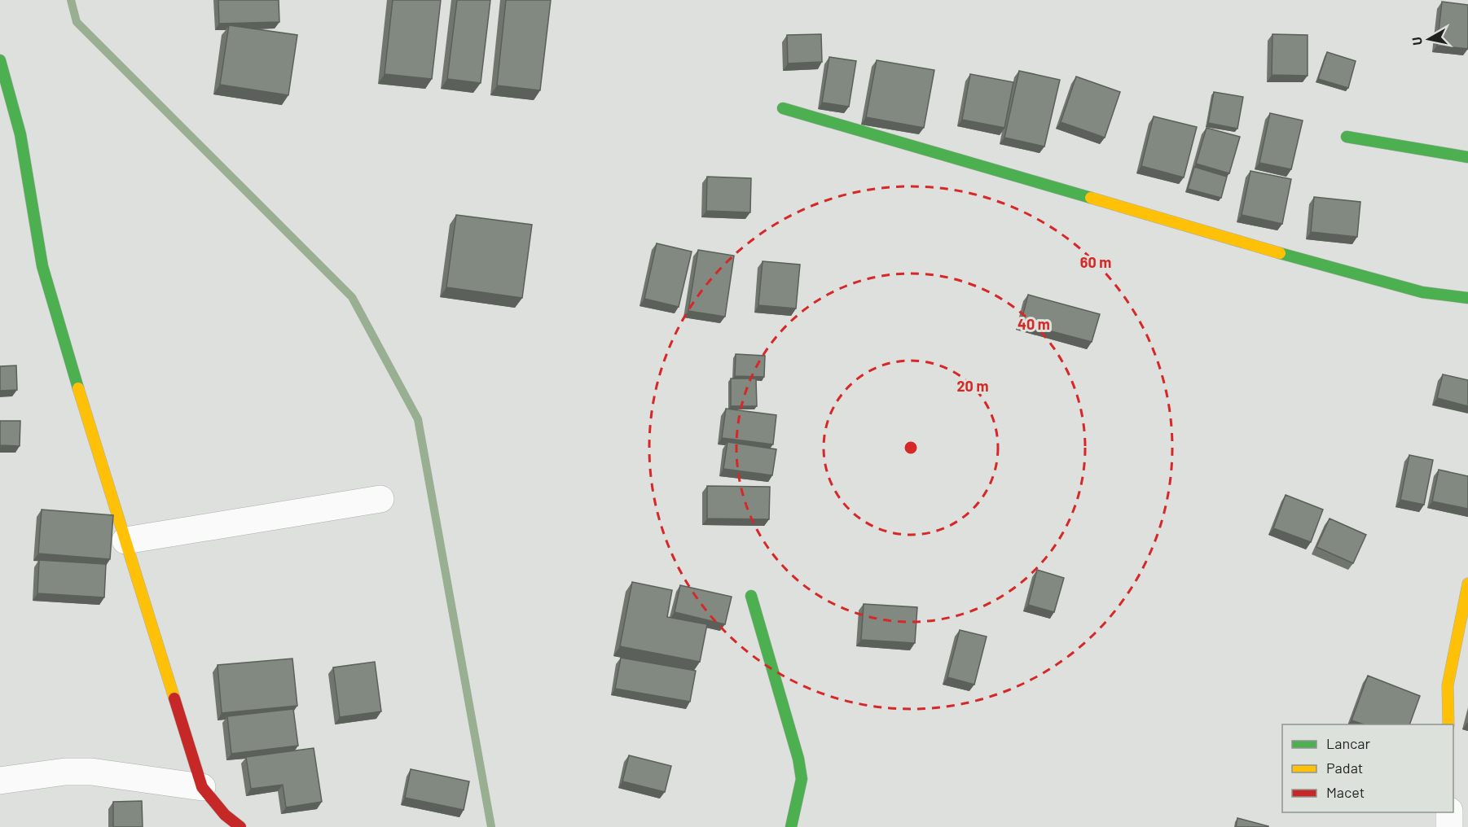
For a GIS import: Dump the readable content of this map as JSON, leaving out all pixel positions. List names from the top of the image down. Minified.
{"legend":["Lancar","Padat","Macet"],"north":"left","rings":["60 m","40 m","20 m"]}
